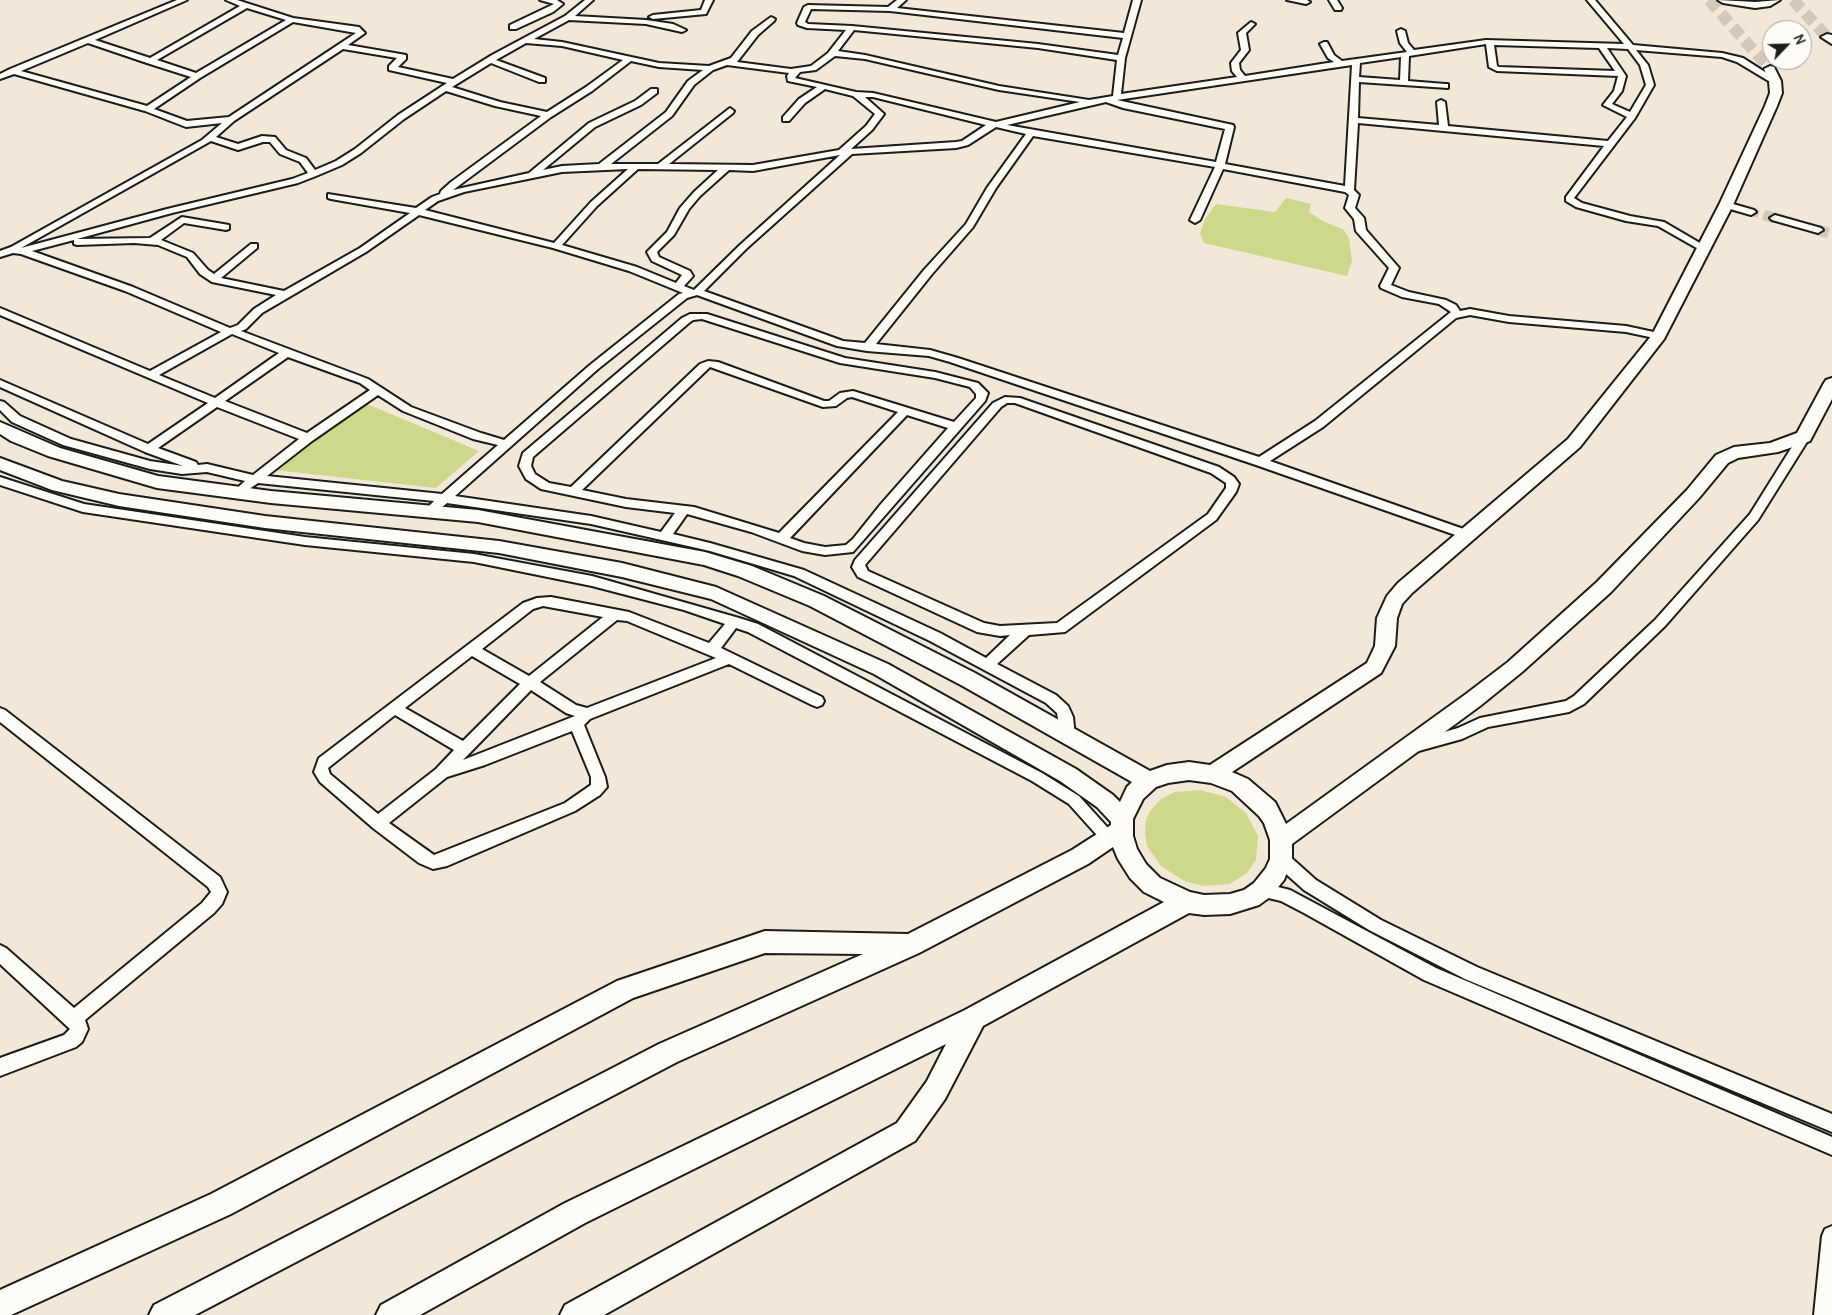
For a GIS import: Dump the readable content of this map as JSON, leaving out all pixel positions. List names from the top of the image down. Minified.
{"north":"top right"}
